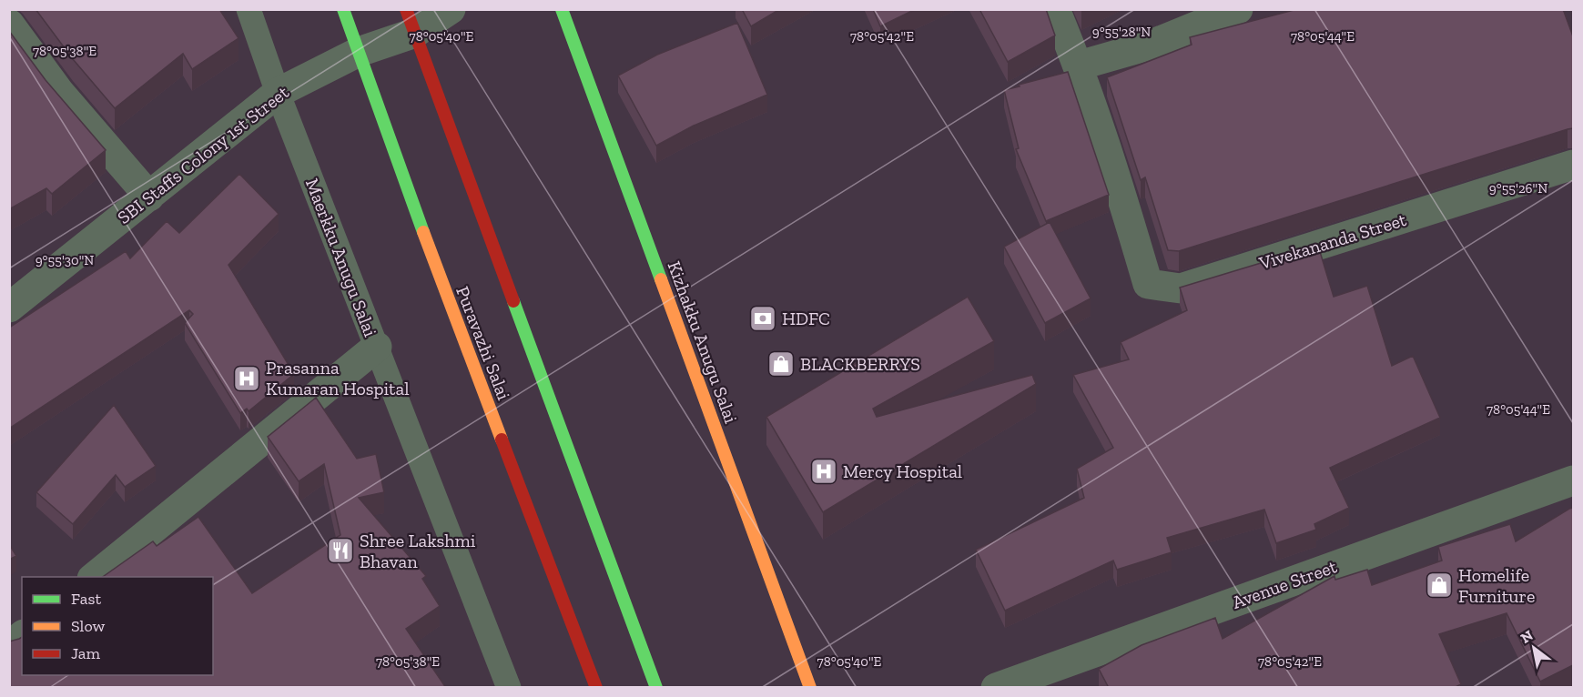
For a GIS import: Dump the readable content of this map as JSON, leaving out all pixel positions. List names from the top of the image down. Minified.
{"streets":{"main road":["Kizhakku Anugu Salai","Puravazhi Salai"],"street":["SBI Staffs Colony 1st Street","Vivekananda Street","Avenue Street"],"lane":["Maerkku Anugu Salai"]},"crossings":[["SBI Staffs Colony 1st Street","Maerkku Anugu Salai"],["SBI Staffs Colony 1st Street","Puravazhi Salai"]],"places":{"bank":["HDFC"],"shop":["BLACKBERRYS","Homelife Furniture"],"hospital":["Prasanna Kumaran Hospital","Mercy Hospital"],"restaurant":["Shree Lakshmi Bhavan"]},"legend":["Fast","Slow","Jam"],"north":"top left","coordinates":["9°55'28\"N","78°05'42\"E","78°05'40\"E","78°05'44\"E","78°05'38\"E","9°55'26\"N","9°55'30\"N"]}
